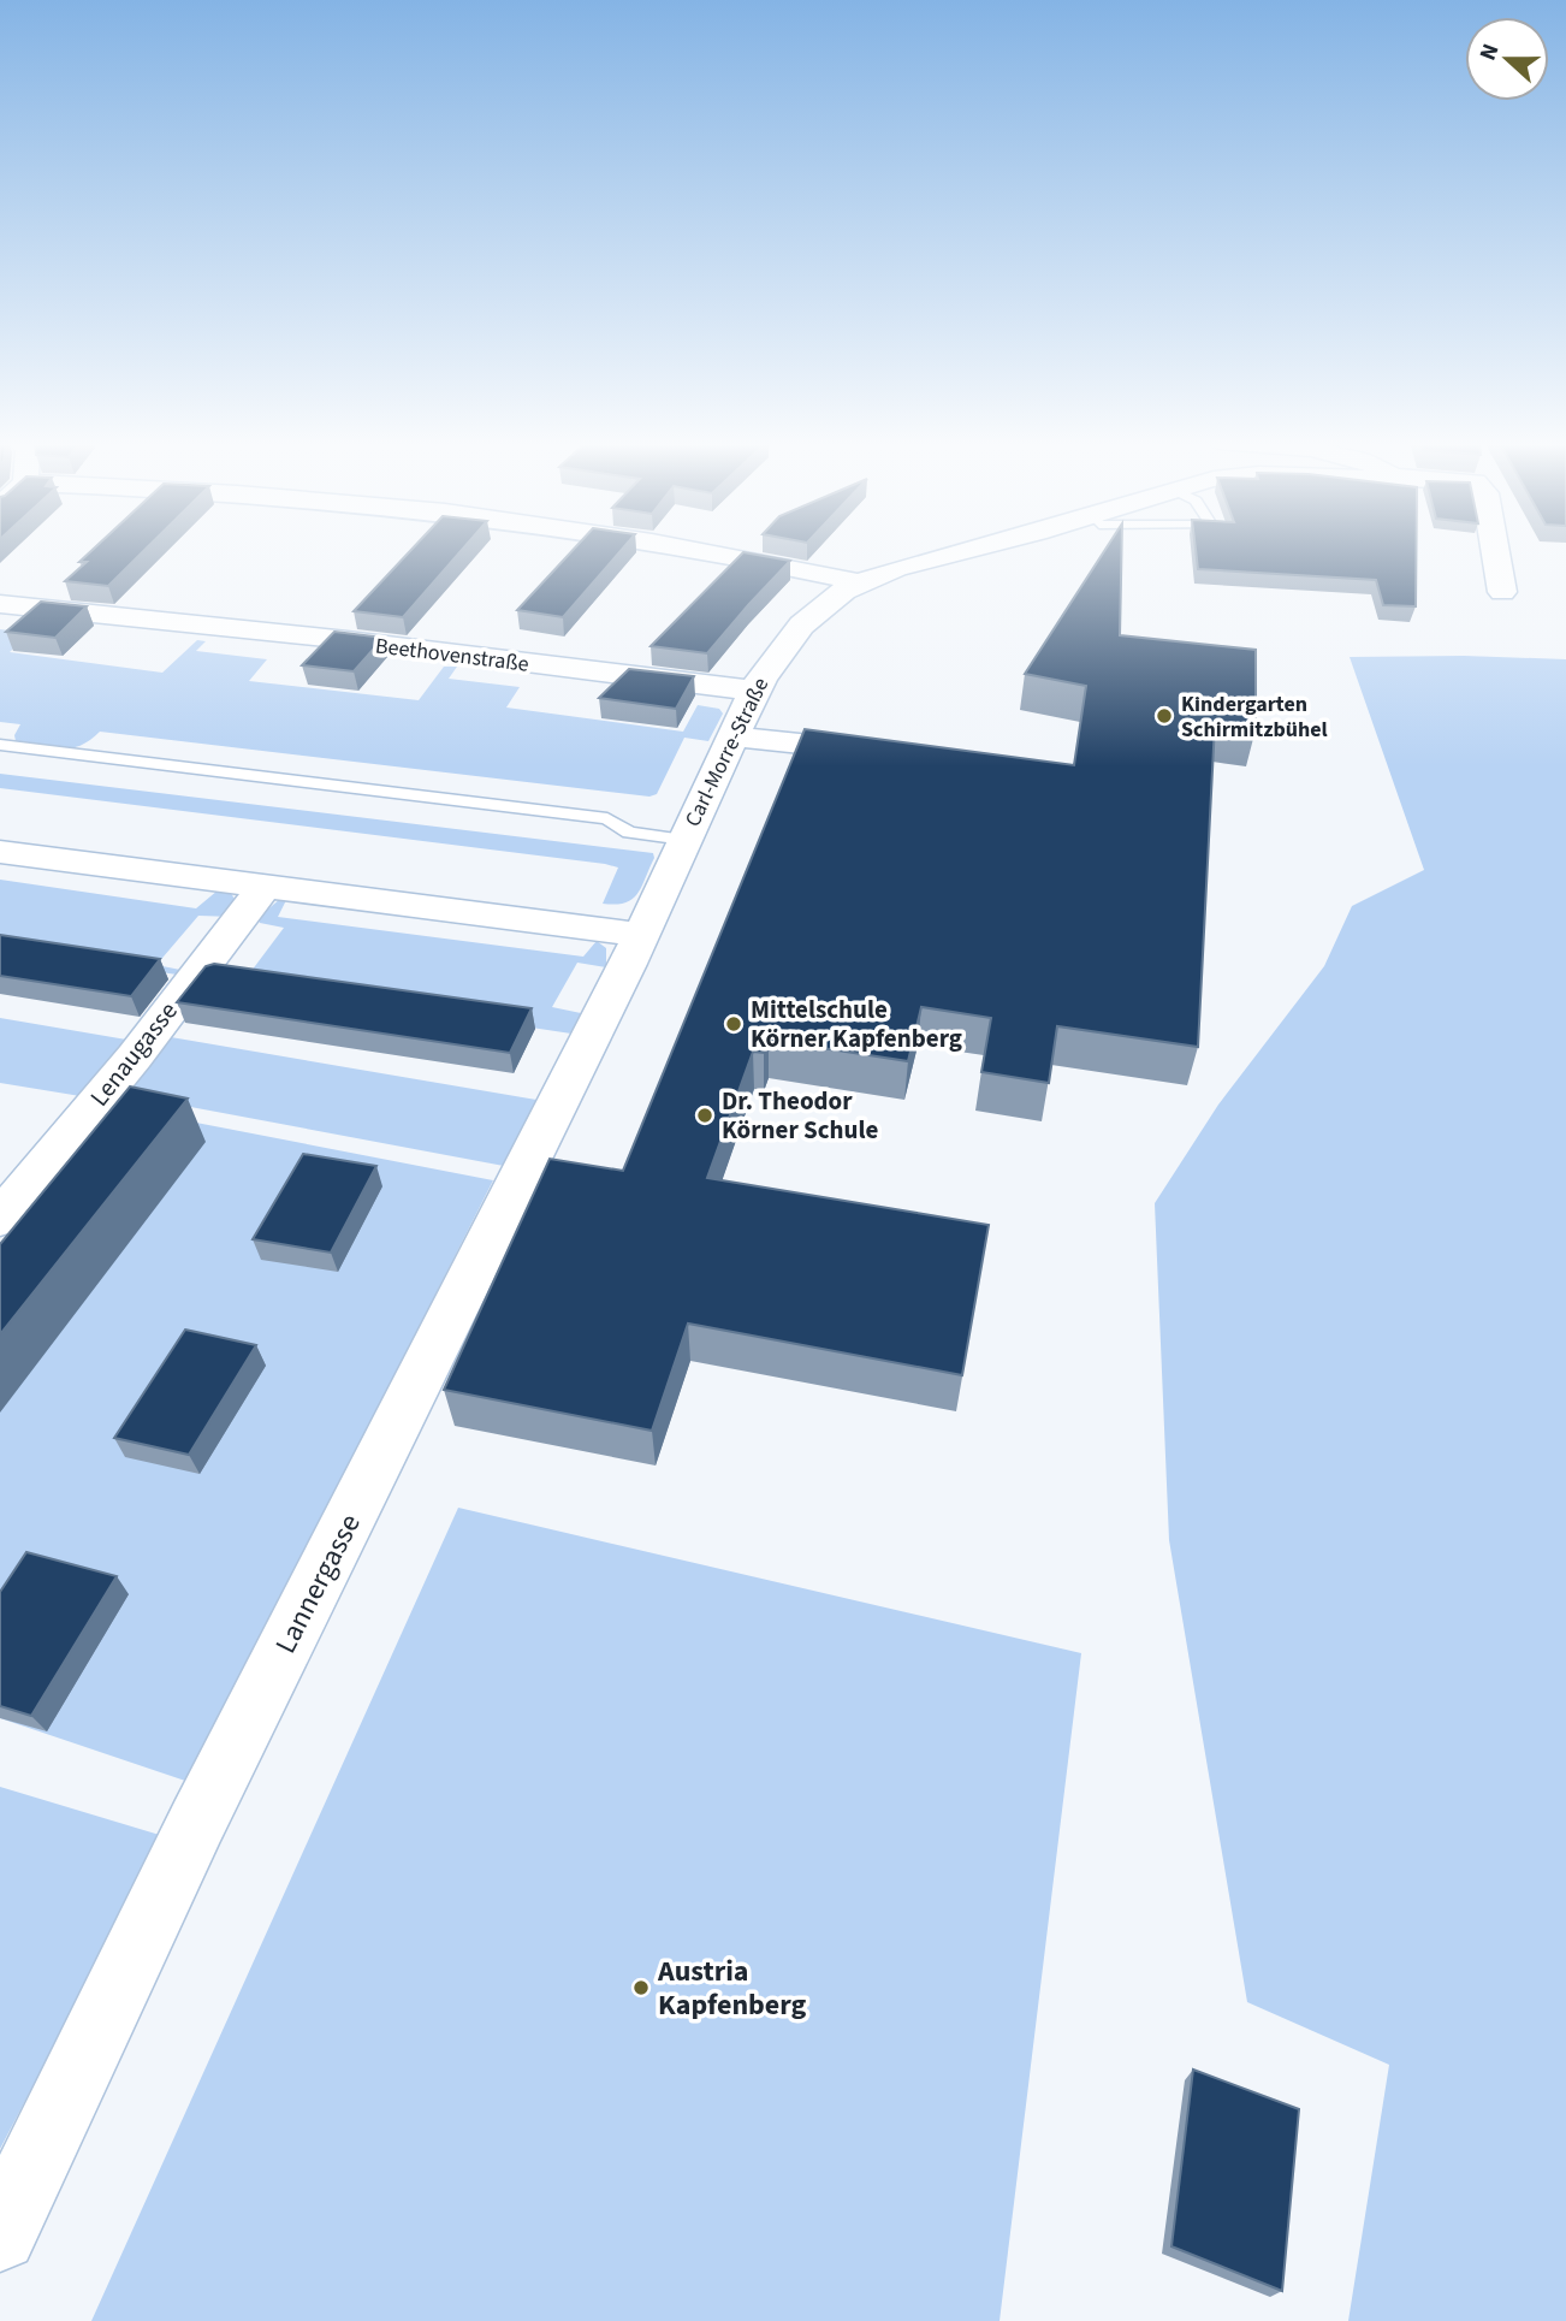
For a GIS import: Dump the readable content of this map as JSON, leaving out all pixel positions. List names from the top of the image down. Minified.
{"streets":{"street":["Beethovenstraße","Carl-Morre-Straße","Lenaugasse","Lannergasse"]},"crossings":[["Beethovenstraße","Carl-Morre-Straße"],["Carl-Morre-Straße","Lannergasse"]],"places":["Kindergarten Schirmitzbühel","Mittelschule Körner Kapfenberg","Dr. Theodor Körner Schule","Austria Kapfenberg"],"north":"left"}
